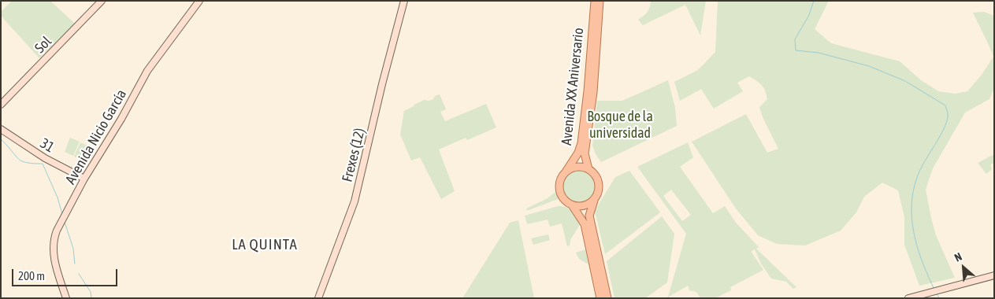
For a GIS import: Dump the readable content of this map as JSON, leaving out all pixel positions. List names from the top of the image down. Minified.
{"streets":{"main road":["Avenida XX Aniversario"],"street":["Sol","Avenida Nicio García","31","Frexes (12)"]},"crossings":[["Avenida Nicio García","31"]],"districts":["LA QUINTA"],"parks":["Bosque de la universidad"],"scale_bar":"200 m","north":"top left"}
